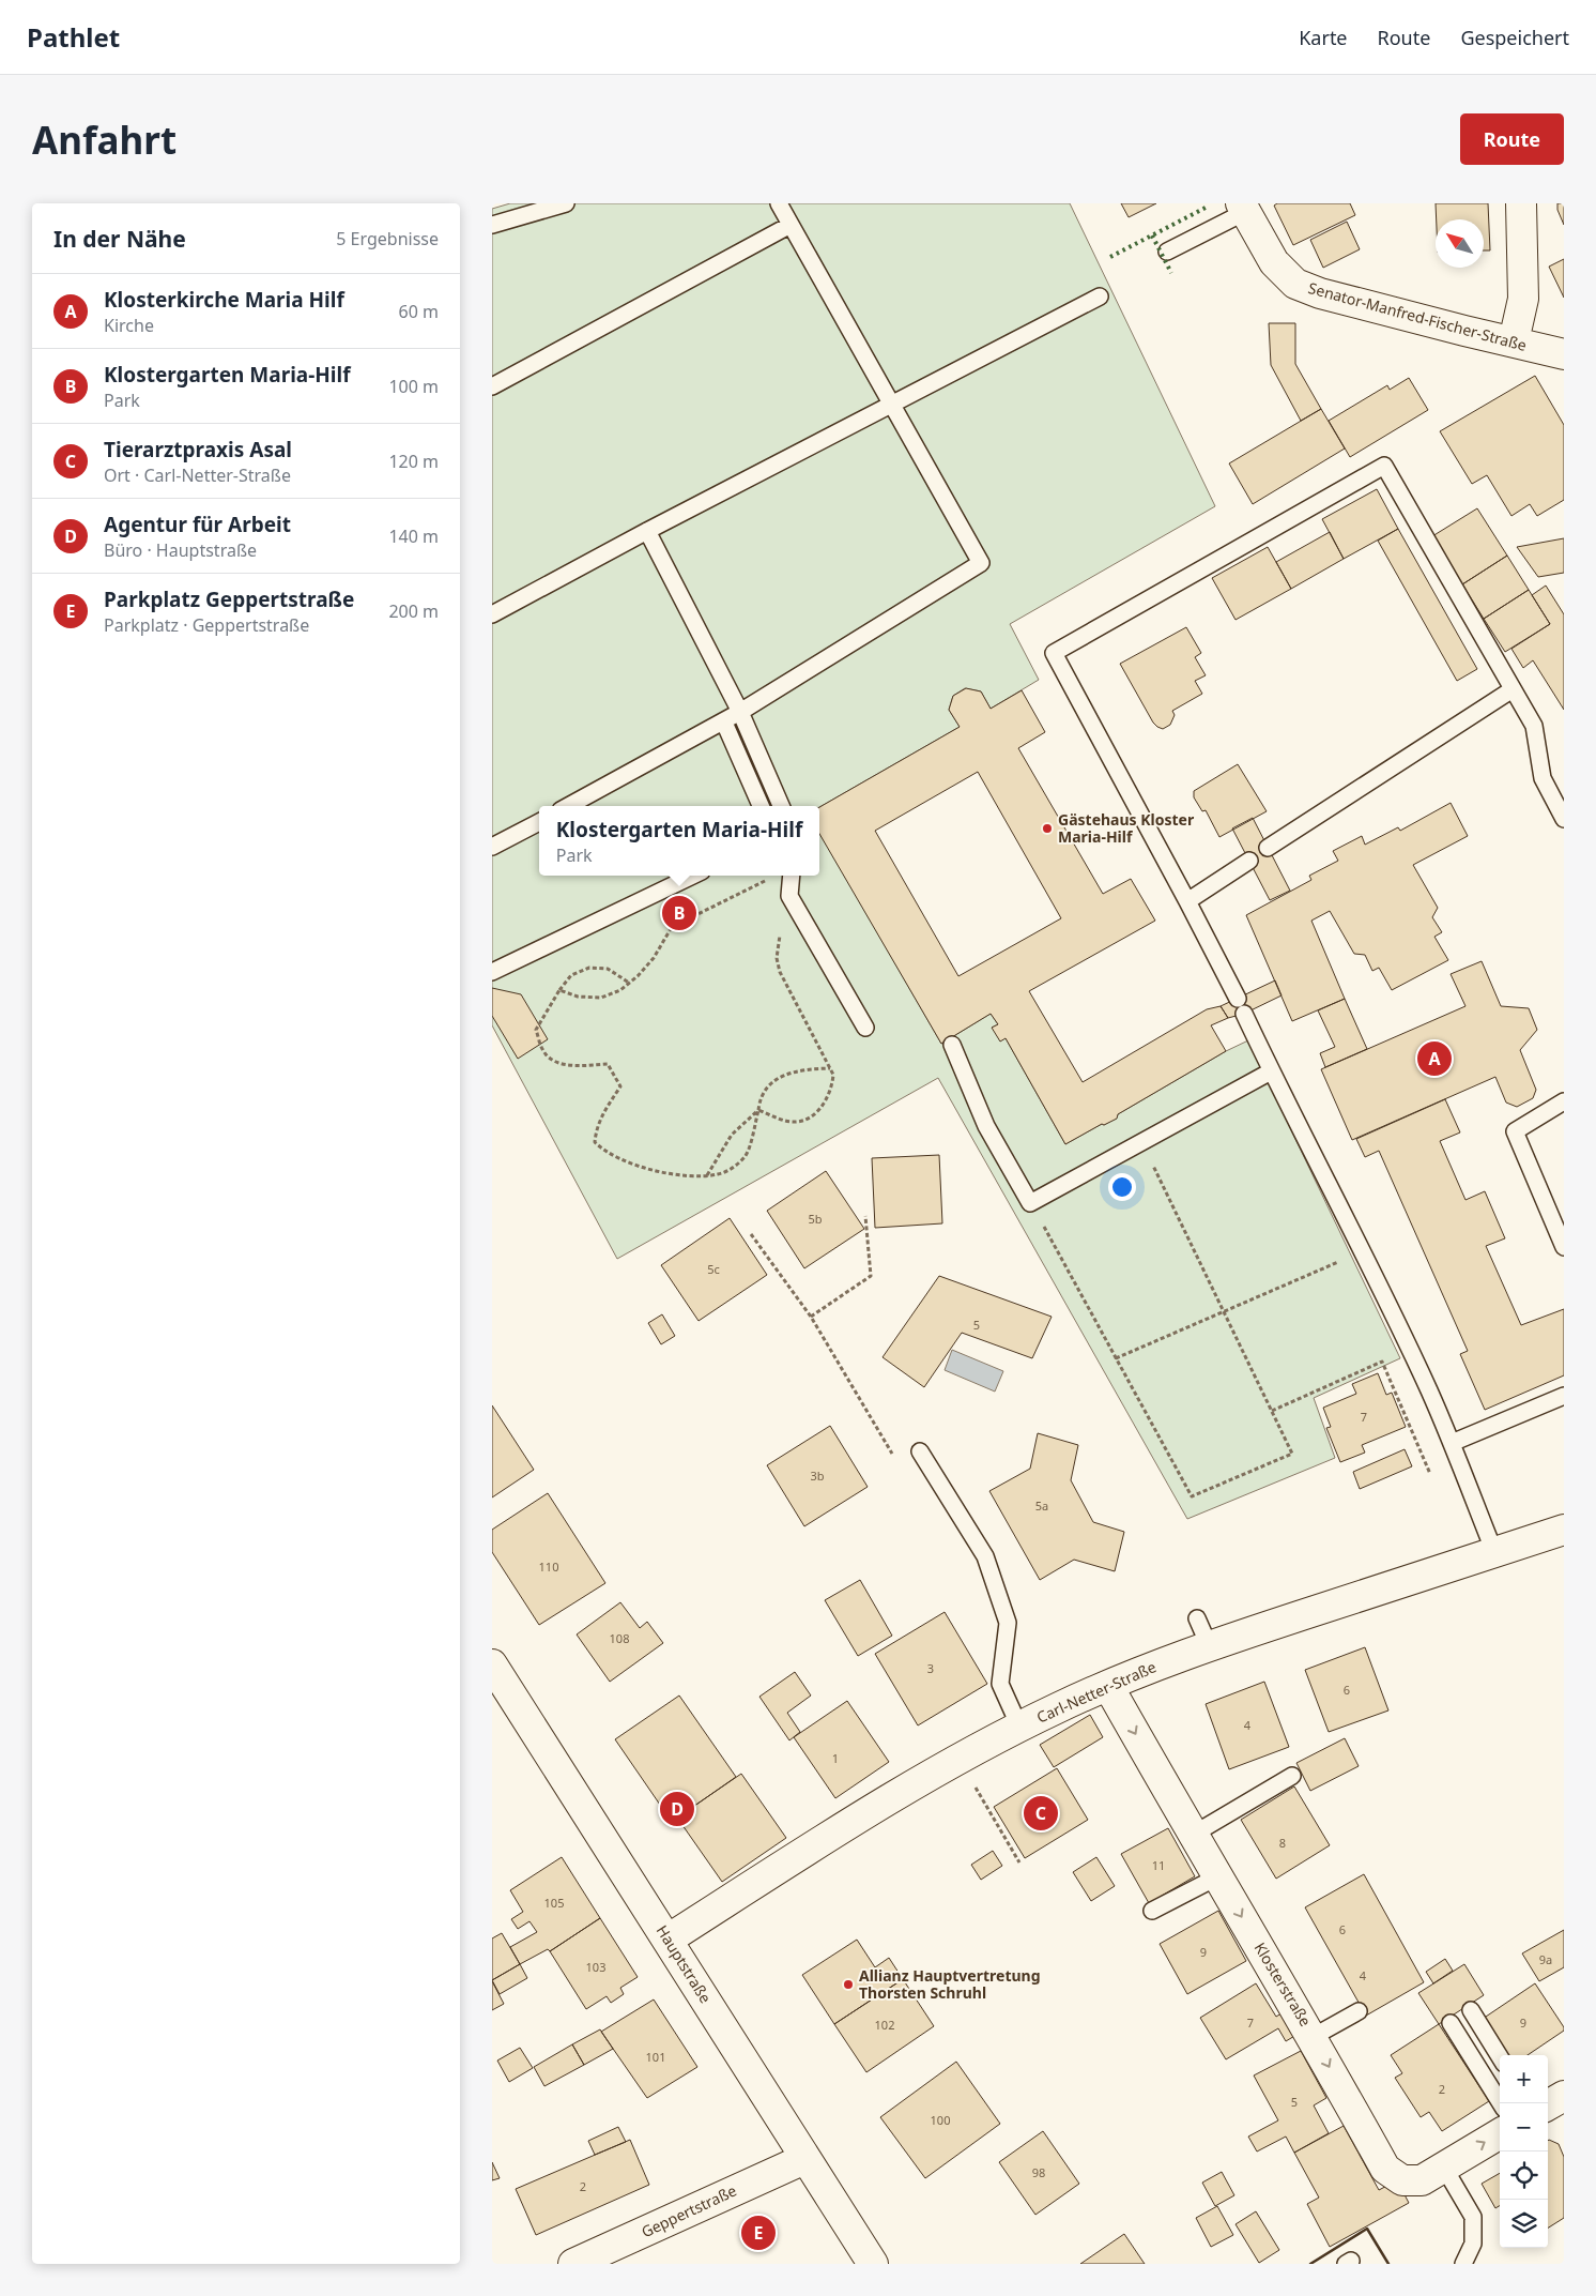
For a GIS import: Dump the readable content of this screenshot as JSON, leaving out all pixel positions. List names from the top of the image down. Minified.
{"streets":{"street":["Senator-Manfred-Fischer-Straße","Carl-Netter-Straße","Hauptstraße","Klosterstraße","Geppertstraße"]},"crossings":[["Carl-Netter-Straße","Hauptstraße"],["Carl-Netter-Straße","Klosterstraße"],["Hauptstraße","Geppertstraße"]],"one_way":["Klosterstraße"],"places":["Gästehaus Kloster Maria-Hilf","Allianz Hauptvertretung Thorsten Schruhl"],"house_numbers":["5b","5c","5","7","3b","5a","110","108","3","6","4","1","8","11","105","6","9","9a","103","4","7","9","102","101","2","5","100","98","2"],"north":"top left","page":{"header":"Pathlet","nav":["Karte","Route","Gespeichert"],"buttons":"Route","title":"Anfahrt","heading":["In der Nähe","5 Ergebnisse"],"list":[{"mark":"A","name":"Klosterkirche Maria Hilf","note":"Kirche","value":"60 m"},{"mark":"B","name":"Klostergarten Maria-Hilf","note":"Park","value":"100 m"},{"mark":"C","name":"Tierarztpraxis Asal","note":"Ort · Carl-Netter-Straße","value":"120 m"},{"mark":"D","name":"Agentur für Arbeit","note":"Büro · Hauptstraße","value":"140 m"},{"mark":"E","name":"Parkplatz Geppertstraße","note":"Parkplatz · Geppertstraße","value":"200 m"}],"popup":["Klostergarten Maria-Hilf","Park"],"pins":["B","A","D","C","E"],"map_buttons":["+","−"]}}
